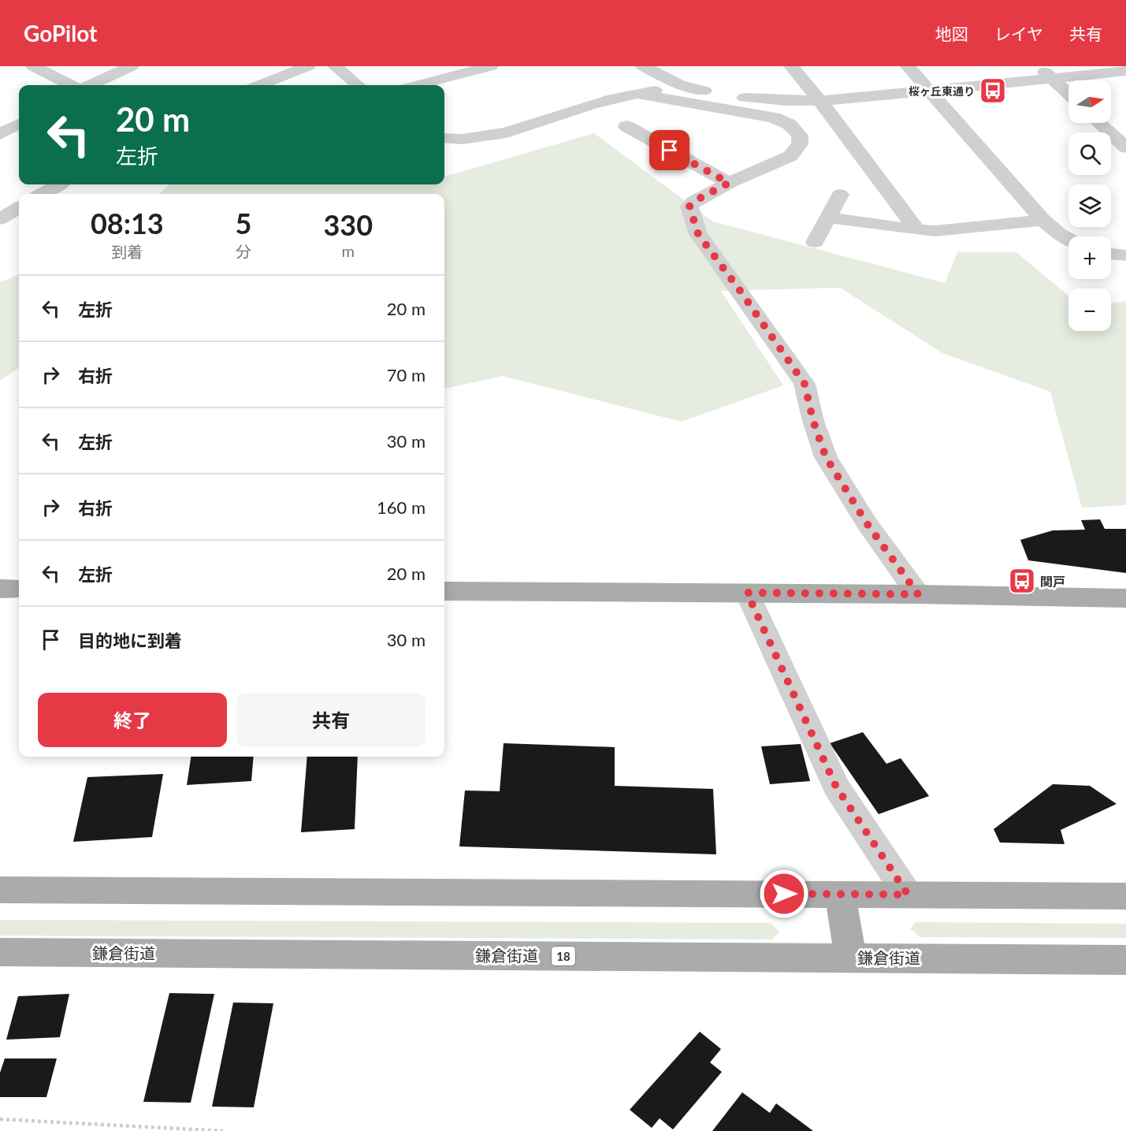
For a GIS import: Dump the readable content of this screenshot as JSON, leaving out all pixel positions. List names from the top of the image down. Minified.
{"streets":{"main road":["鎌倉街道","18"]},"places":{"bus stop":["桜ヶ丘東通り","関戸"]},"north":"right","page":{"header":"GoPilot","nav":["地図","レイヤ","共有"],"map_buttons":["+","−"],"turn":["20 m","左折"],"eta":["08:13","到着","5","分","330","m"],"list":[{"name":"左折","value":"20 m"},{"name":"右折","value":"70 m"},{"name":"左折","value":"30 m"},{"name":"右折","value":"160 m"},{"name":"左折","value":"20 m"},{"name":"目的地に到着","value":"30 m"}],"buttons":["終了","共有"]}}
